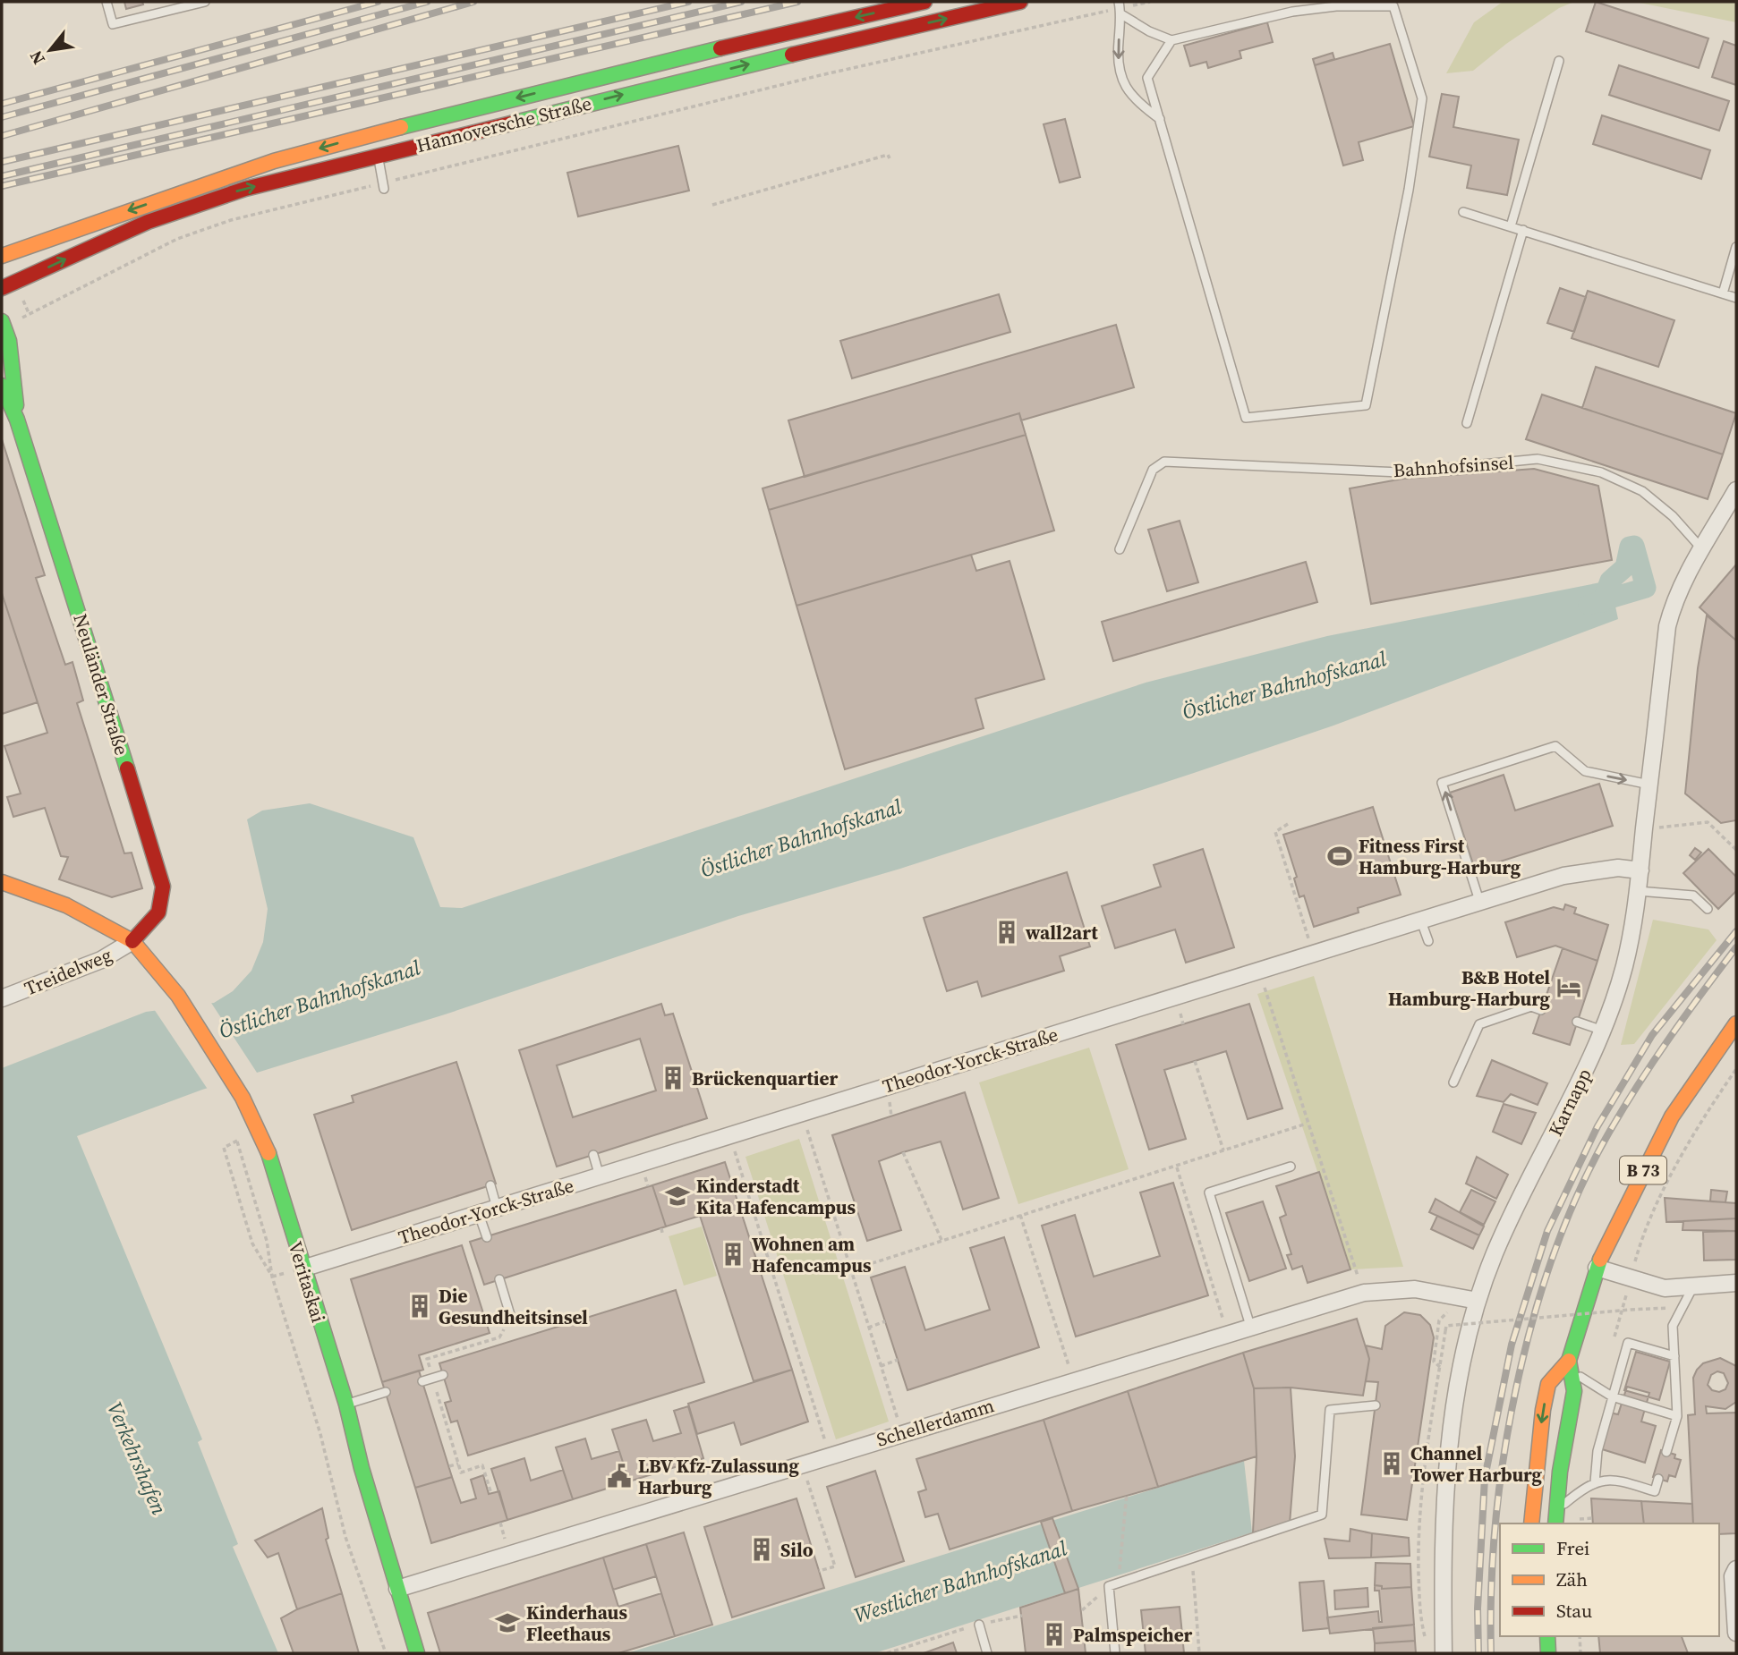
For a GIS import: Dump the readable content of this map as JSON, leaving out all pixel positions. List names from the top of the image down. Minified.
{"streets":{"main road":["Hannoversche Straße","Neuländer Straße","B 73","Veritaskai"],"street":["Treidelweg","Theodor-Yorck-Straße","Karnapp","Schellerdamm"],"lane":["Bahnhofsinsel"]},"crossings":[["Bahnhofsinsel","Karnapp"],["Neuländer Straße","Treidelweg"],["Neuländer Straße","Veritaskai"],["Treidelweg","Veritaskai"],["Theodor-Yorck-Straße","Karnapp"],["Theodor-Yorck-Straße","Veritaskai"],["Karnapp","Schellerdamm"],["Veritaskai","Schellerdamm"]],"water":["Östlicher Bahnhofskanal","Verkehrshafen","Westlicher Bahnhofskanal"],"places":{"sports":["Fitness First Hamburg-Harburg"],"building":["wall2art","Brückenquartier","Wohnen am Hafencampus","Die Gesundheitsinsel","Channel Tower Harburg","Silo","Palmspeicher"],"hotel":["B&B Hotel Hamburg-Harburg"],"school or university":["Kinderstadt Kita Hafencampus","Kinderhaus Fleethaus"],"public building":["LBV Kfz-Zulassung Harburg"]},"legend":["Frei","Zäh","Stau"],"north":"bottom left"}
